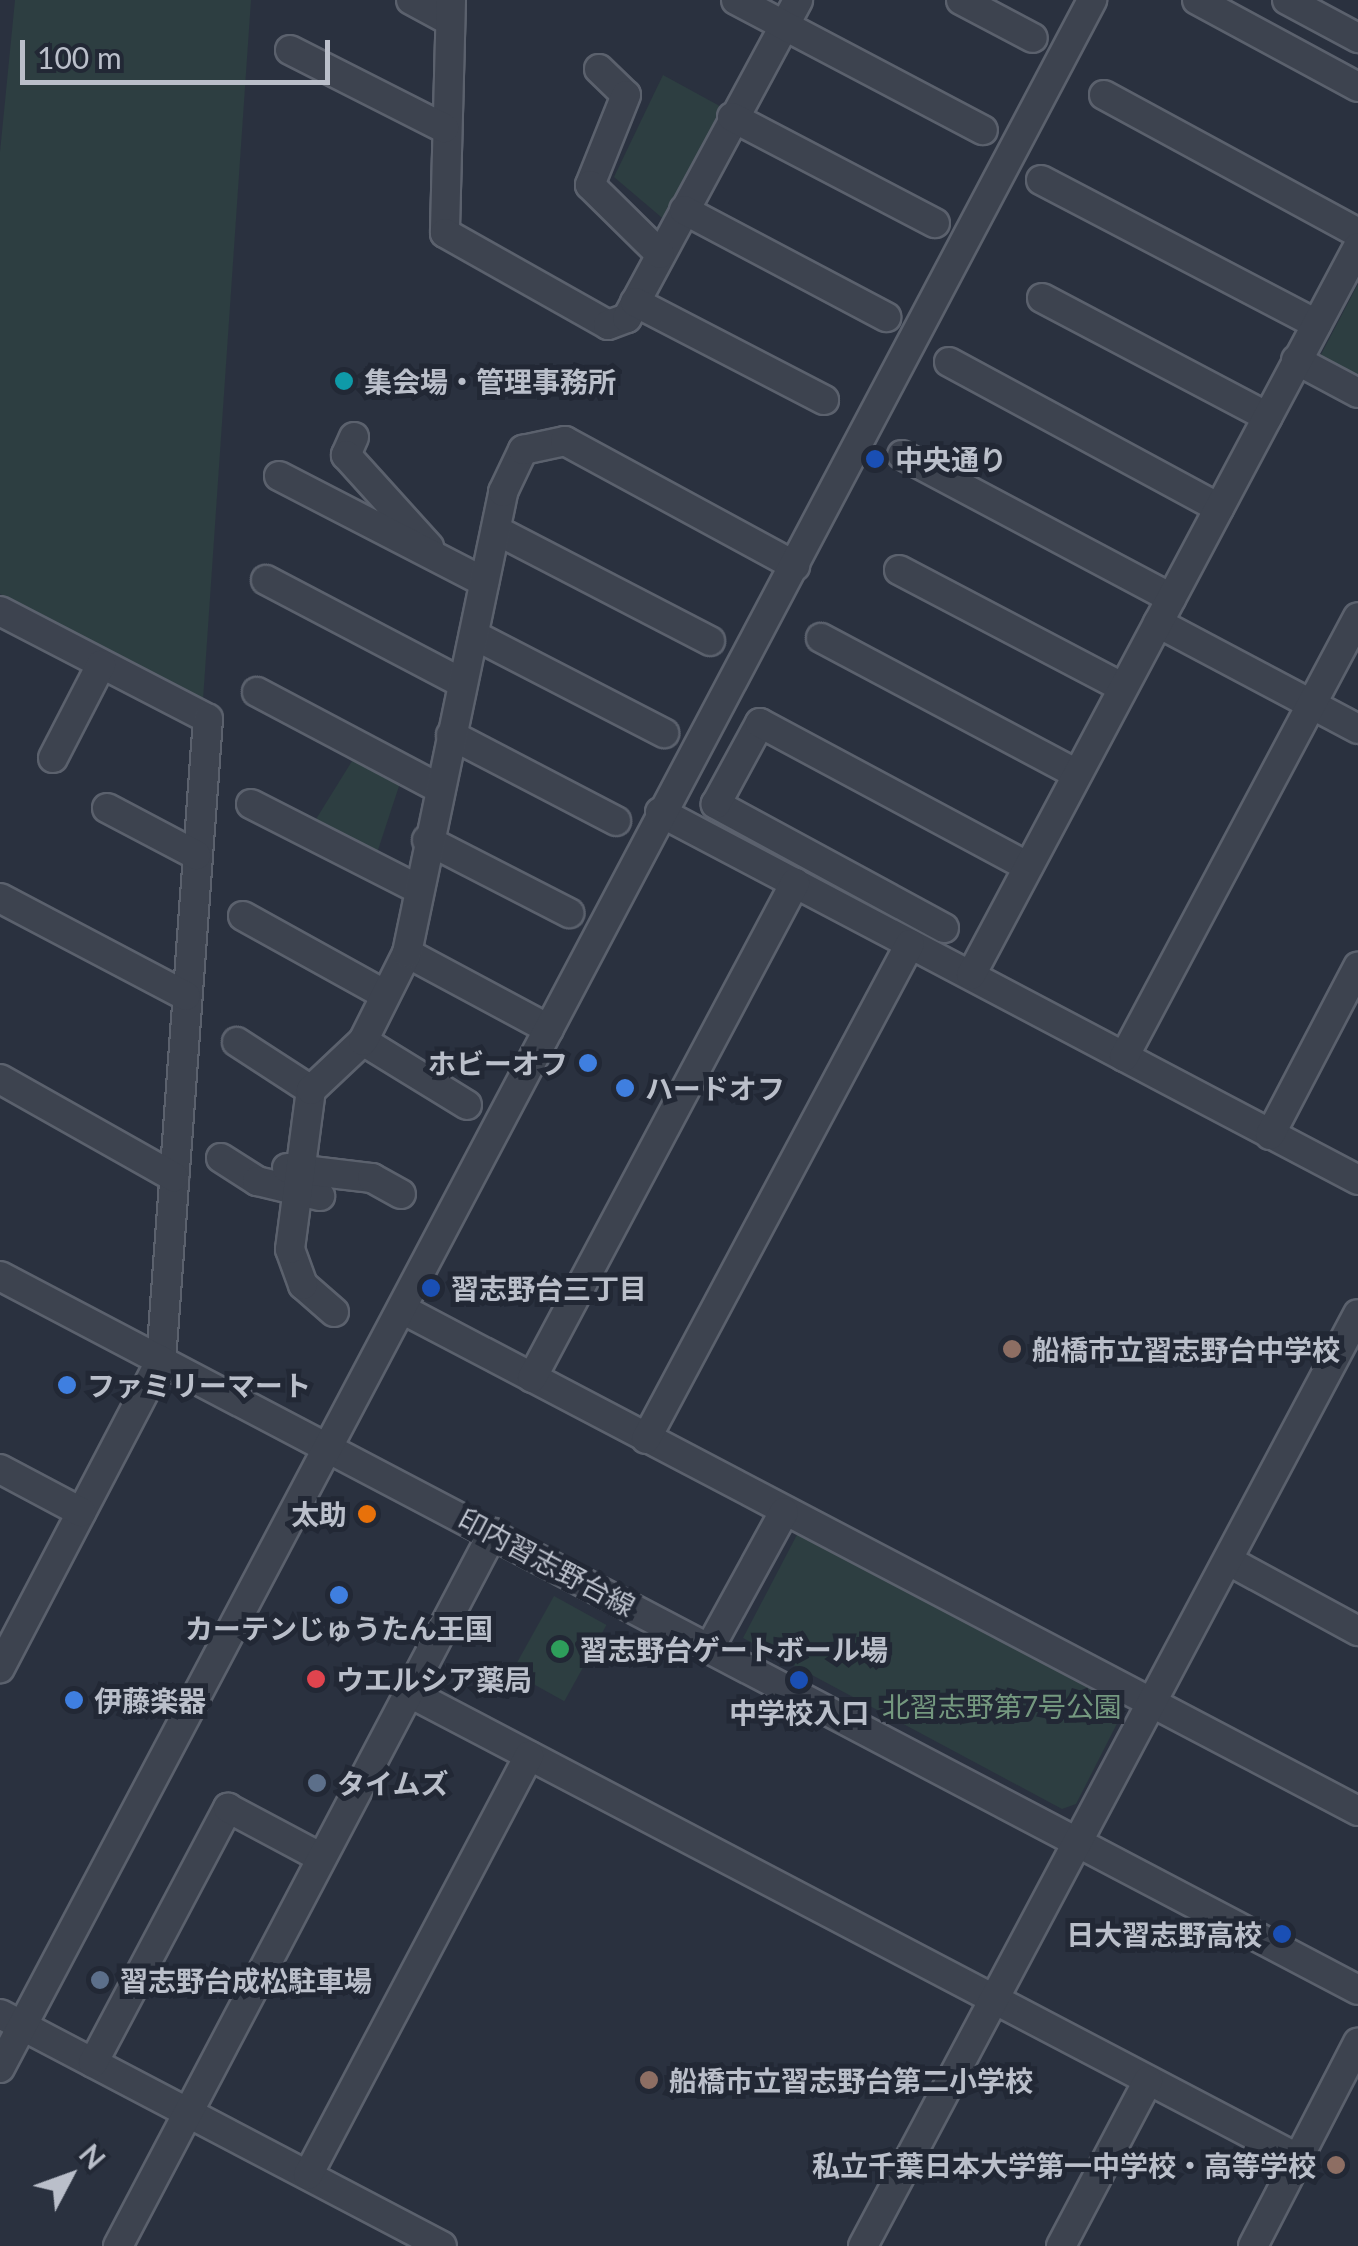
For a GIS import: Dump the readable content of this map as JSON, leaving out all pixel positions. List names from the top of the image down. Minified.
{"streets":{"street":["印内習志野台線"]},"parks":["北習志野第7号公園"],"places":["集会場・管理事務所","中央通り","ホビーオフ","ハードオフ","習志野台三丁目","船橋市立習志野台中学校","ファミリーマート","太助","カーテンじゅうたん王国","習志野台ゲートボール場","ウエルシア薬局","中学校入口","伊藤楽器","タイムズ","日大習志野高校","習志野台成松駐車場","船橋市立習志野台第二小学校","私立千葉日本大学第一中学校・高等学校"],"scale_bar":"100 m","north":"top right"}
